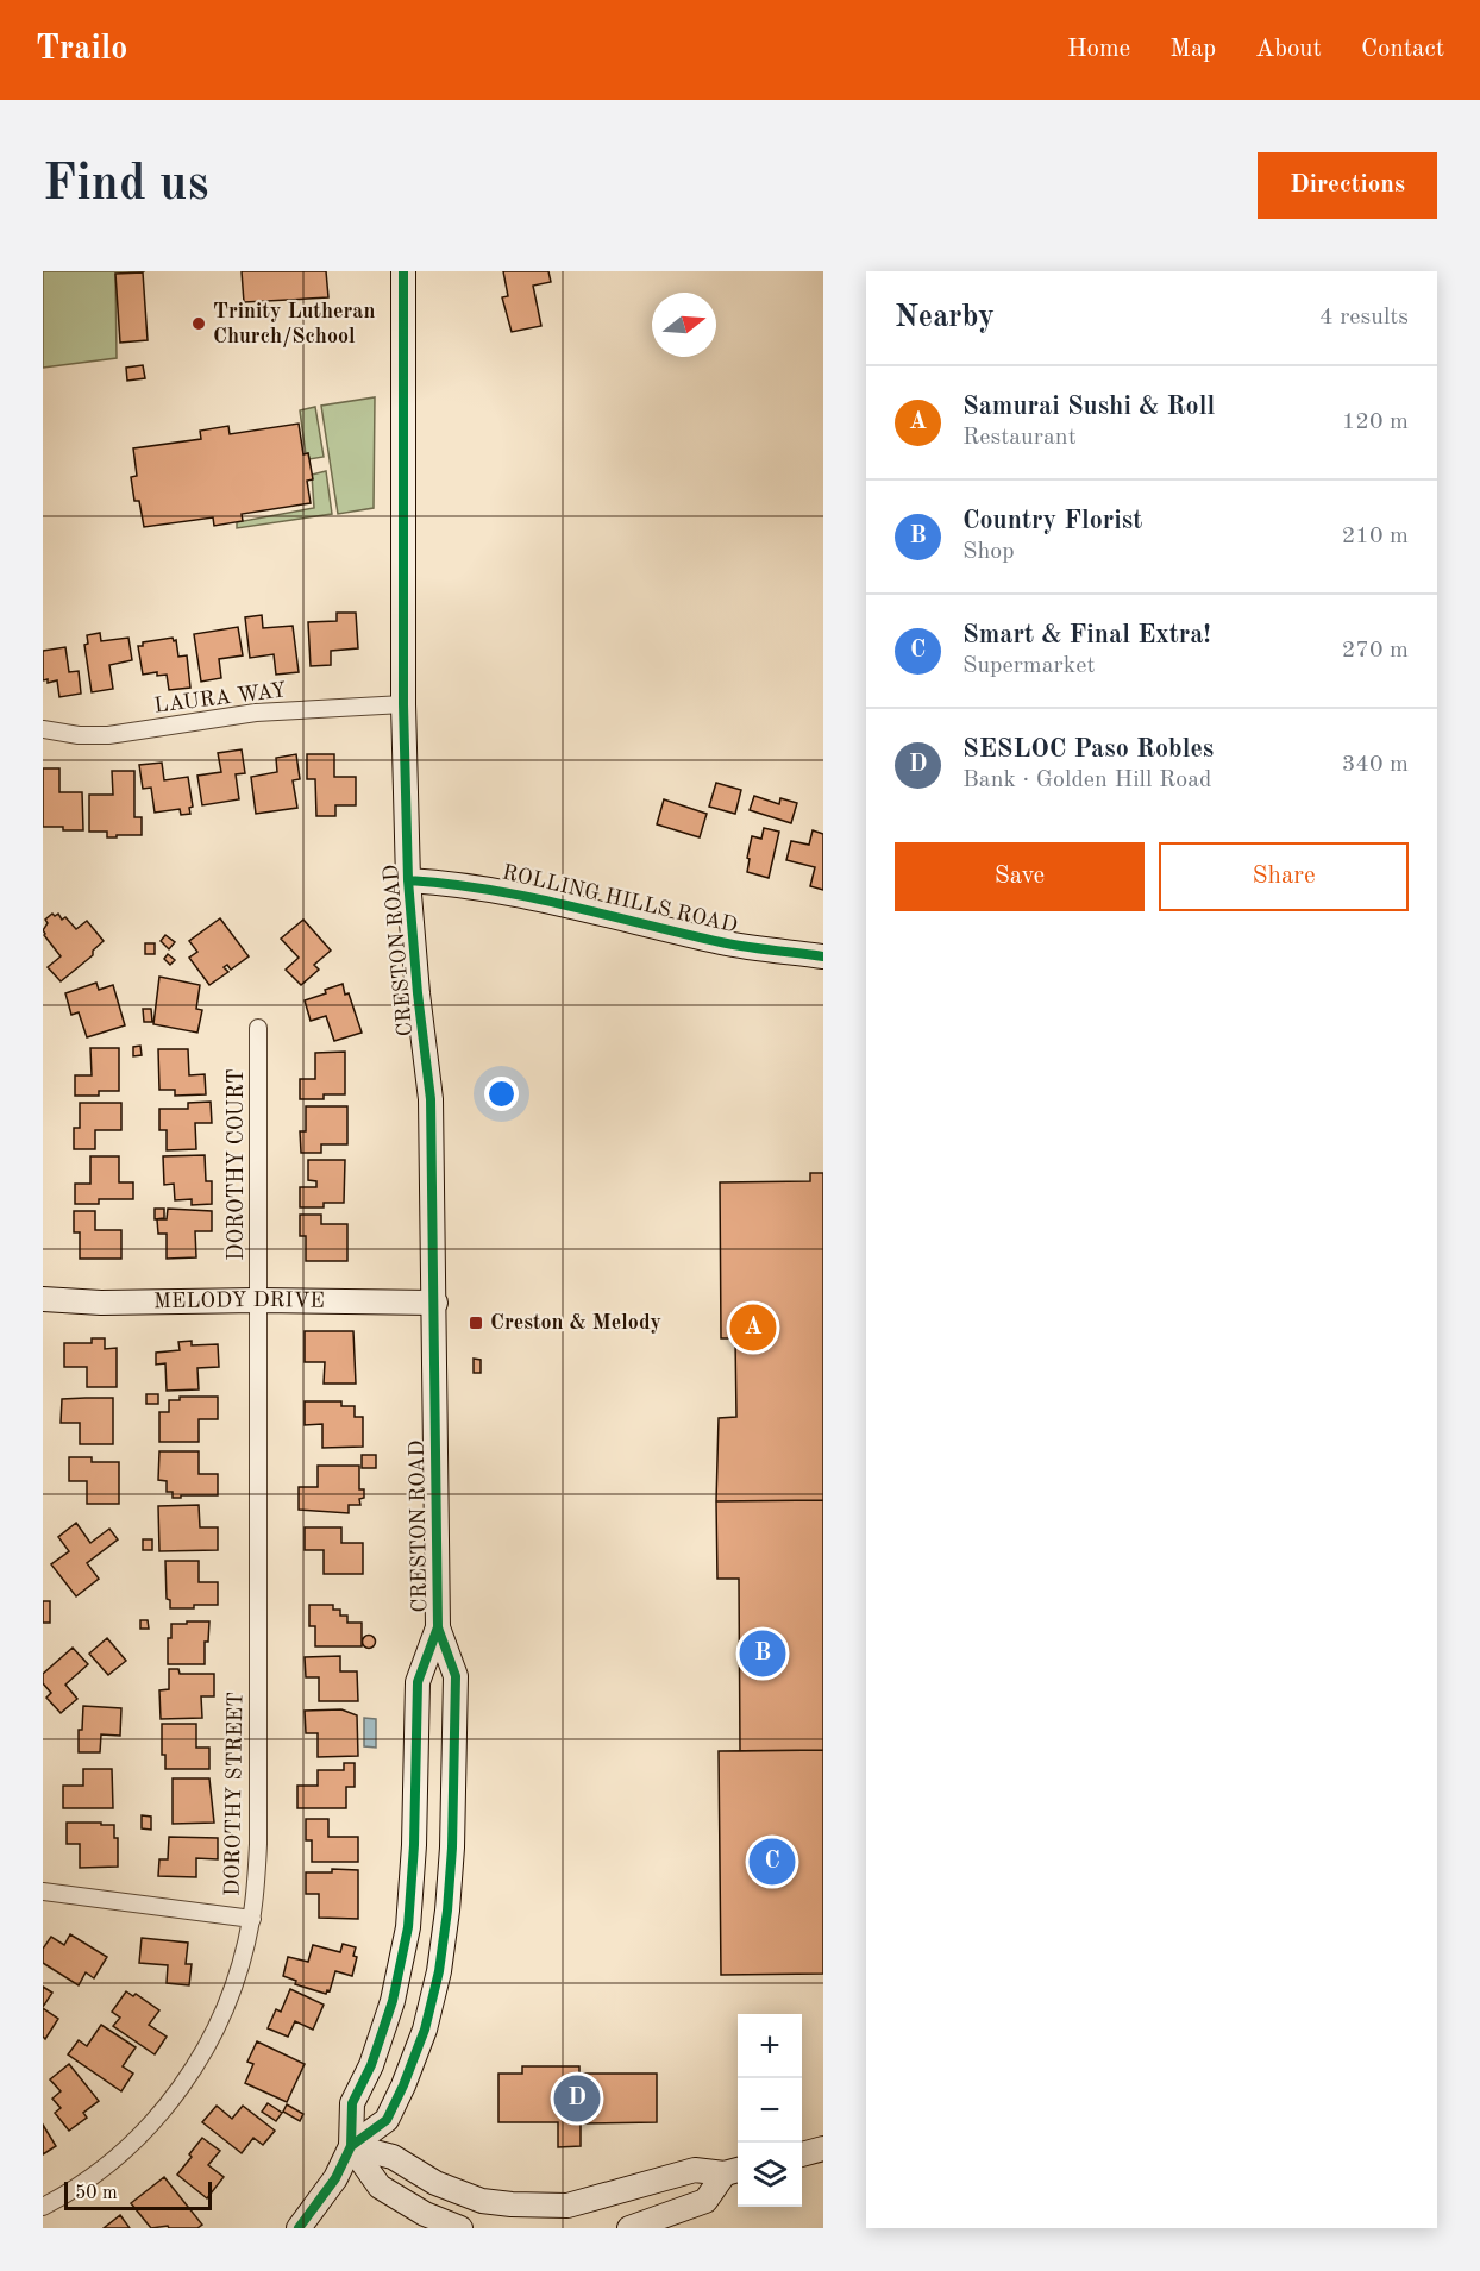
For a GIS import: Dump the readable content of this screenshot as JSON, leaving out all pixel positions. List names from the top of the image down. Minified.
{"streets":{"main road":["ROLLING HILLS ROAD","CRESTON ROAD","MELODY DRIVE"],"street":["LAURA WAY","DOROTHY COURT","DOROTHY STREET"]},"crossings":[["LAURA WAY","CRESTON ROAD"],["ROLLING HILLS ROAD","CRESTON ROAD"],["CRESTON ROAD","MELODY DRIVE"],["DOROTHY COURT","MELODY DRIVE"],["DOROTHY COURT","DOROTHY STREET"],["MELODY DRIVE","DOROTHY STREET"]],"places":{"other":["Trinity Lutheran Church/School"],"transit":["Creston & Melody"]},"scale_bar":"50 m","north":"right","page":{"header":"Trailo","nav":["Home","Map","About","Contact"],"buttons":["Directions",["Save","Share"]],"title":"Find us","heading":["Nearby","4 results"],"list":[{"mark":"A","name":"Samurai Sushi & Roll","note":"Restaurant","value":"120 m"},{"mark":"B","name":"Country Florist","note":"Shop","value":"210 m"},{"mark":"C","name":"Smart & Final Extra!","note":"Supermarket","value":"270 m"},{"mark":"D","name":"SESLOC Paso Robles","note":"Bank · Golden Hill Road","value":"340 m"}],"pins":["A","B","C","D"],"map_buttons":["+","−"],"scale":"50 m"}}
